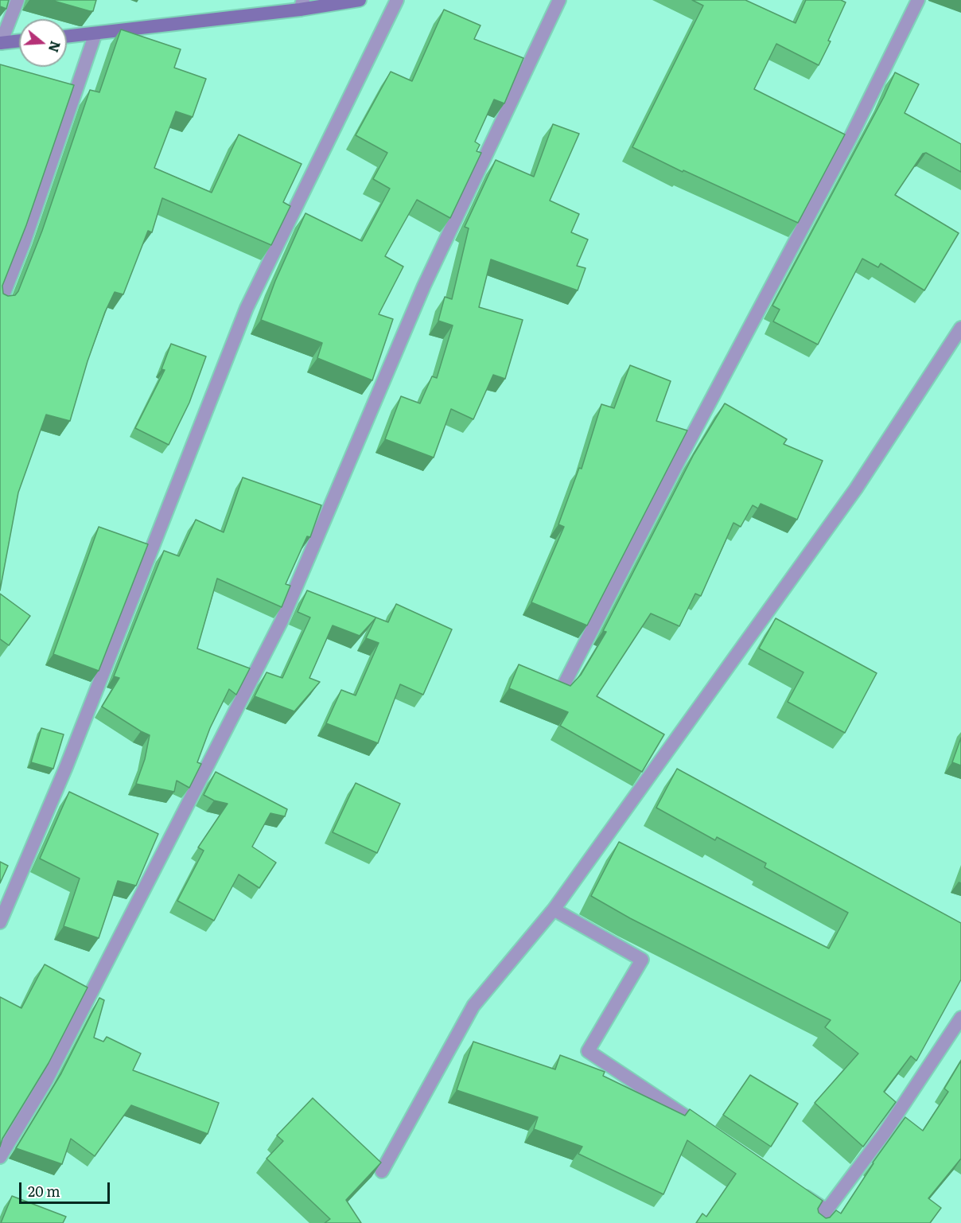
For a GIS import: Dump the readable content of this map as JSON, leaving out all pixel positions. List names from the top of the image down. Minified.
{"scale_bar":"20 m","north":"right"}
